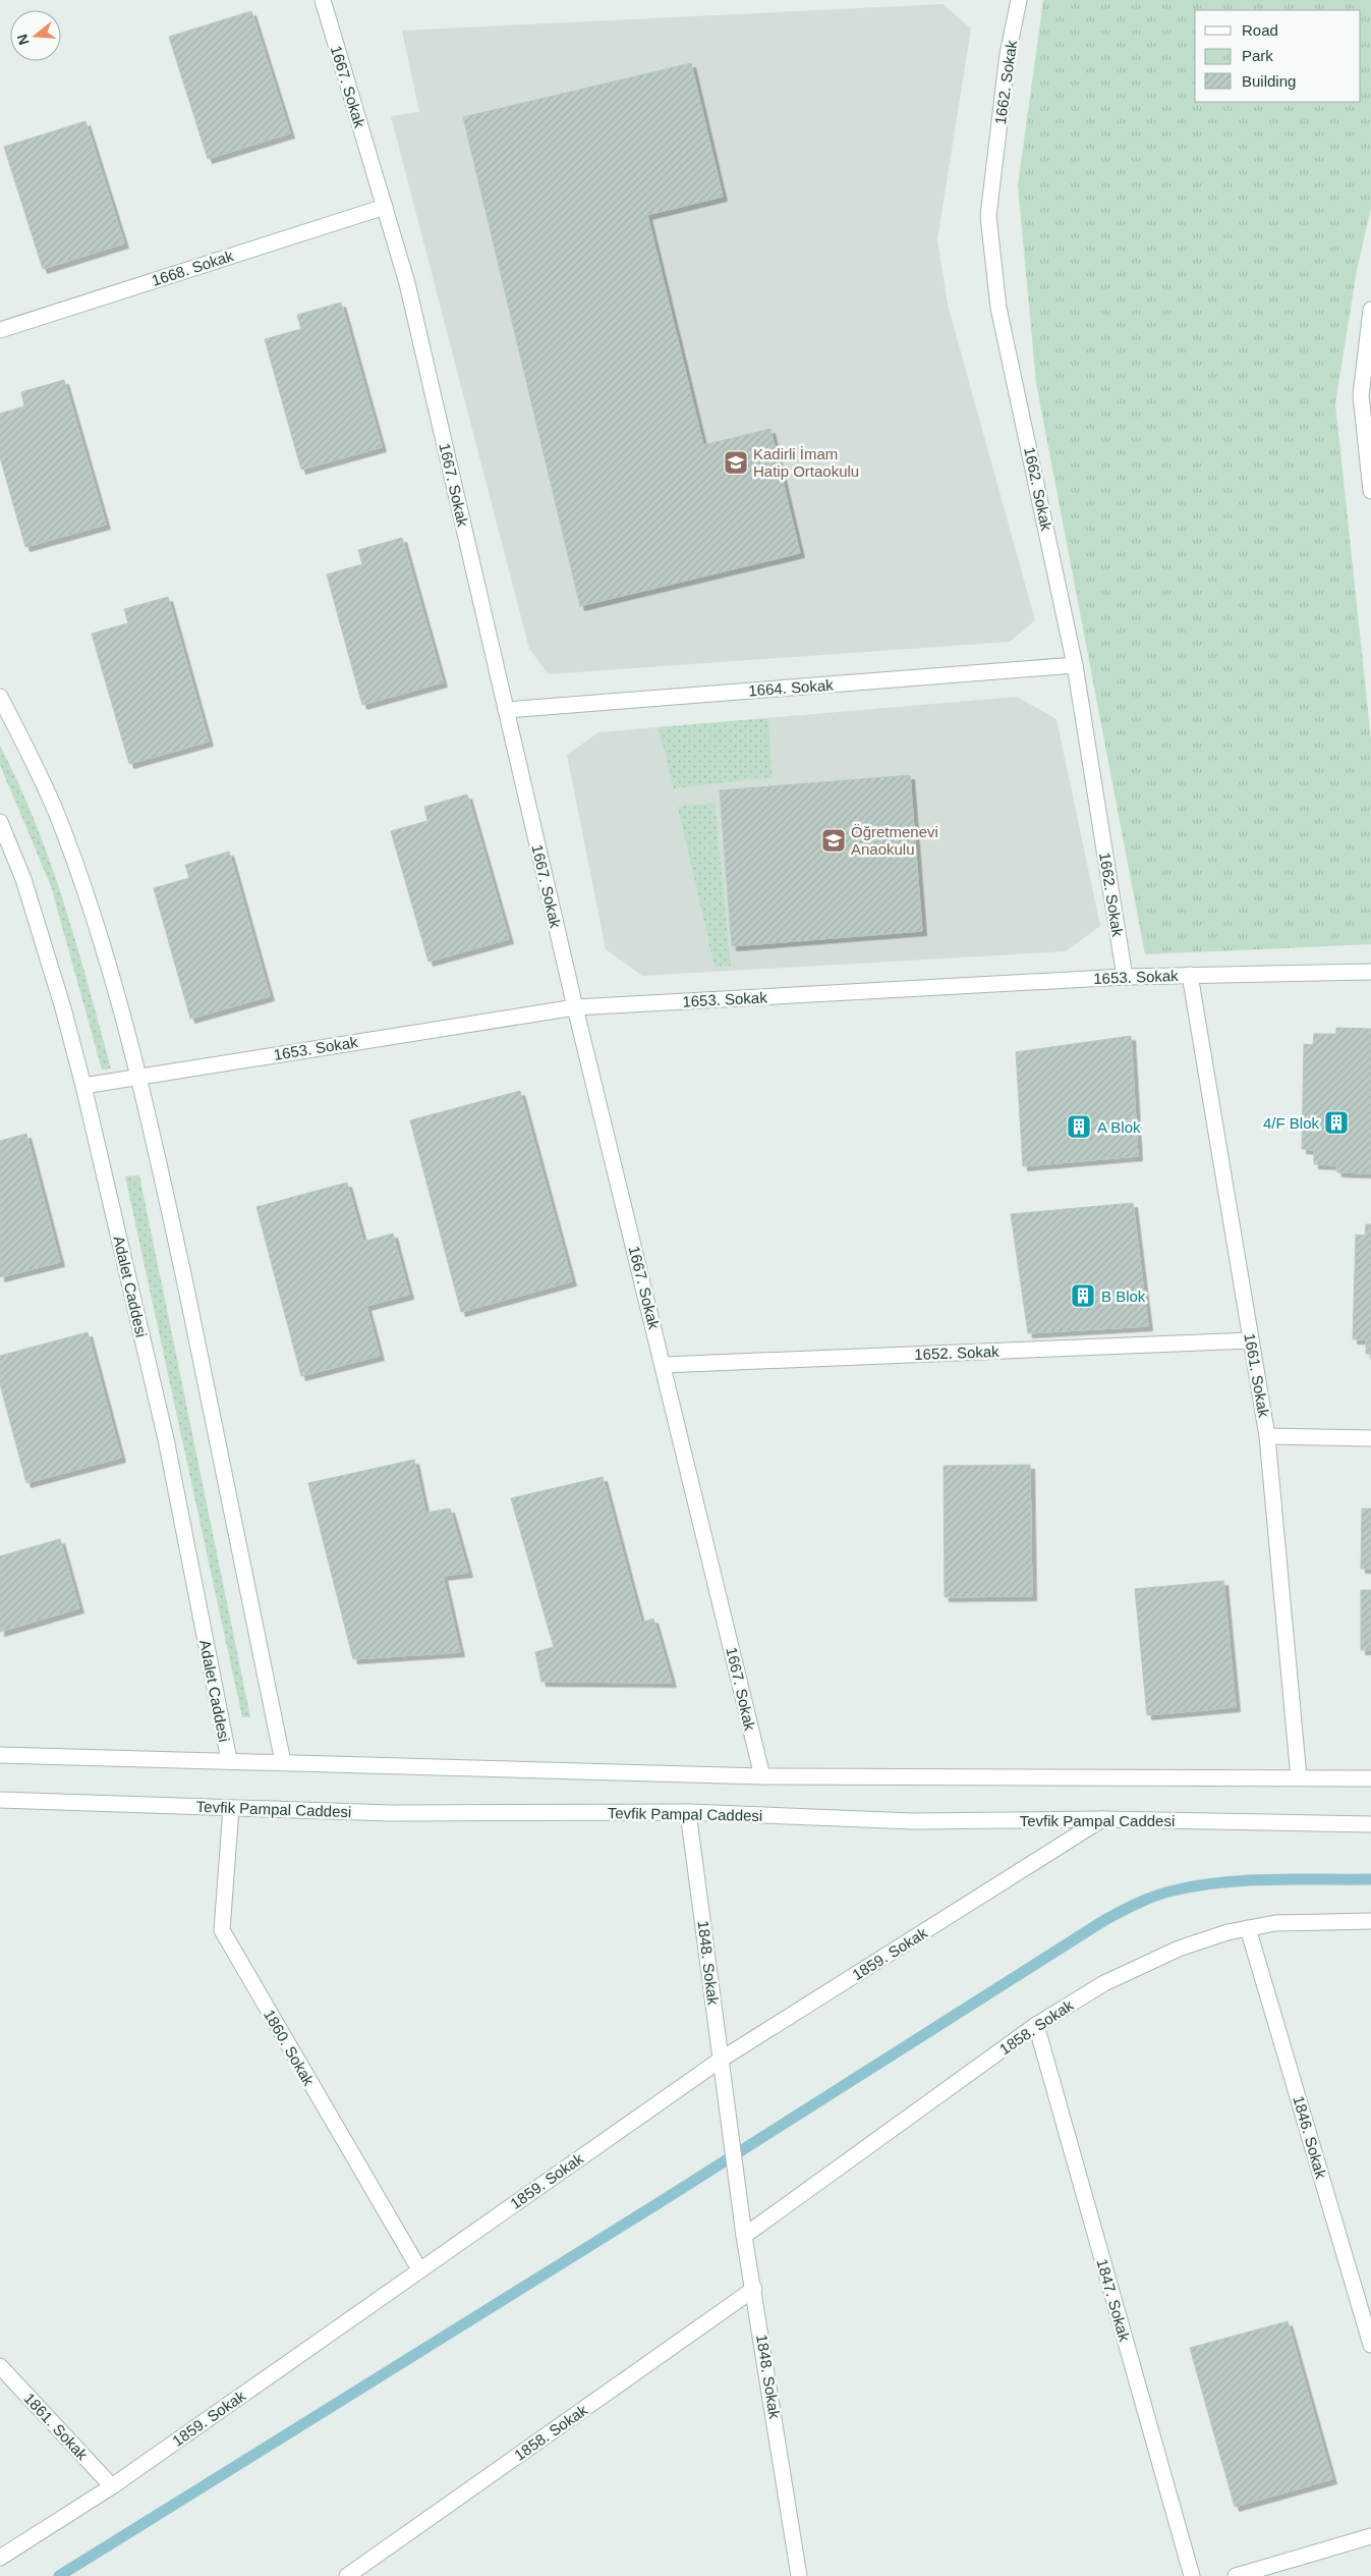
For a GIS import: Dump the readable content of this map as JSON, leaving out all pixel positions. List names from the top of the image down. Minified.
{"streets":{"street":["1662. Sokak","1667. Sokak","1668. Sokak","1664. Sokak","1653. Sokak","Adalet Caddesi","1652. Sokak","1661. Sokak","Tevfik Pampal Caddesi","1859. Sokak","1848. Sokak","1858. Sokak","1860. Sokak","1846. Sokak","1847. Sokak","1861. Sokak"]},"crossings":[["1662. Sokak","1664. Sokak"],["1662. Sokak","1653. Sokak"],["1667. Sokak","1668. Sokak"],["1667. Sokak","1664. Sokak"],["1667. Sokak","1653. Sokak"],["1667. Sokak","1652. Sokak"],["1653. Sokak","Adalet Caddesi"],["1653. Sokak","1661. Sokak"],["1652. Sokak","1661. Sokak"],["Tevfik Pampal Caddesi","1859. Sokak"],["Tevfik Pampal Caddesi","1848. Sokak"],["Tevfik Pampal Caddesi","1860. Sokak"],["1859. Sokak","1848. Sokak"],["1859. Sokak","1860. Sokak"],["1859. Sokak","1861. Sokak"],["1848. Sokak","1858. Sokak"],["1858. Sokak","1846. Sokak"],["1858. Sokak","1847. Sokak"]],"places":{"school or university":["Kadirli İmam Hatip Ortaokulu","Öğretmenevi Anaokulu"],"building":["4/F Blok","A Blok","B Blok"]},"legend":["Road","Park","Building"],"north":"left"}
